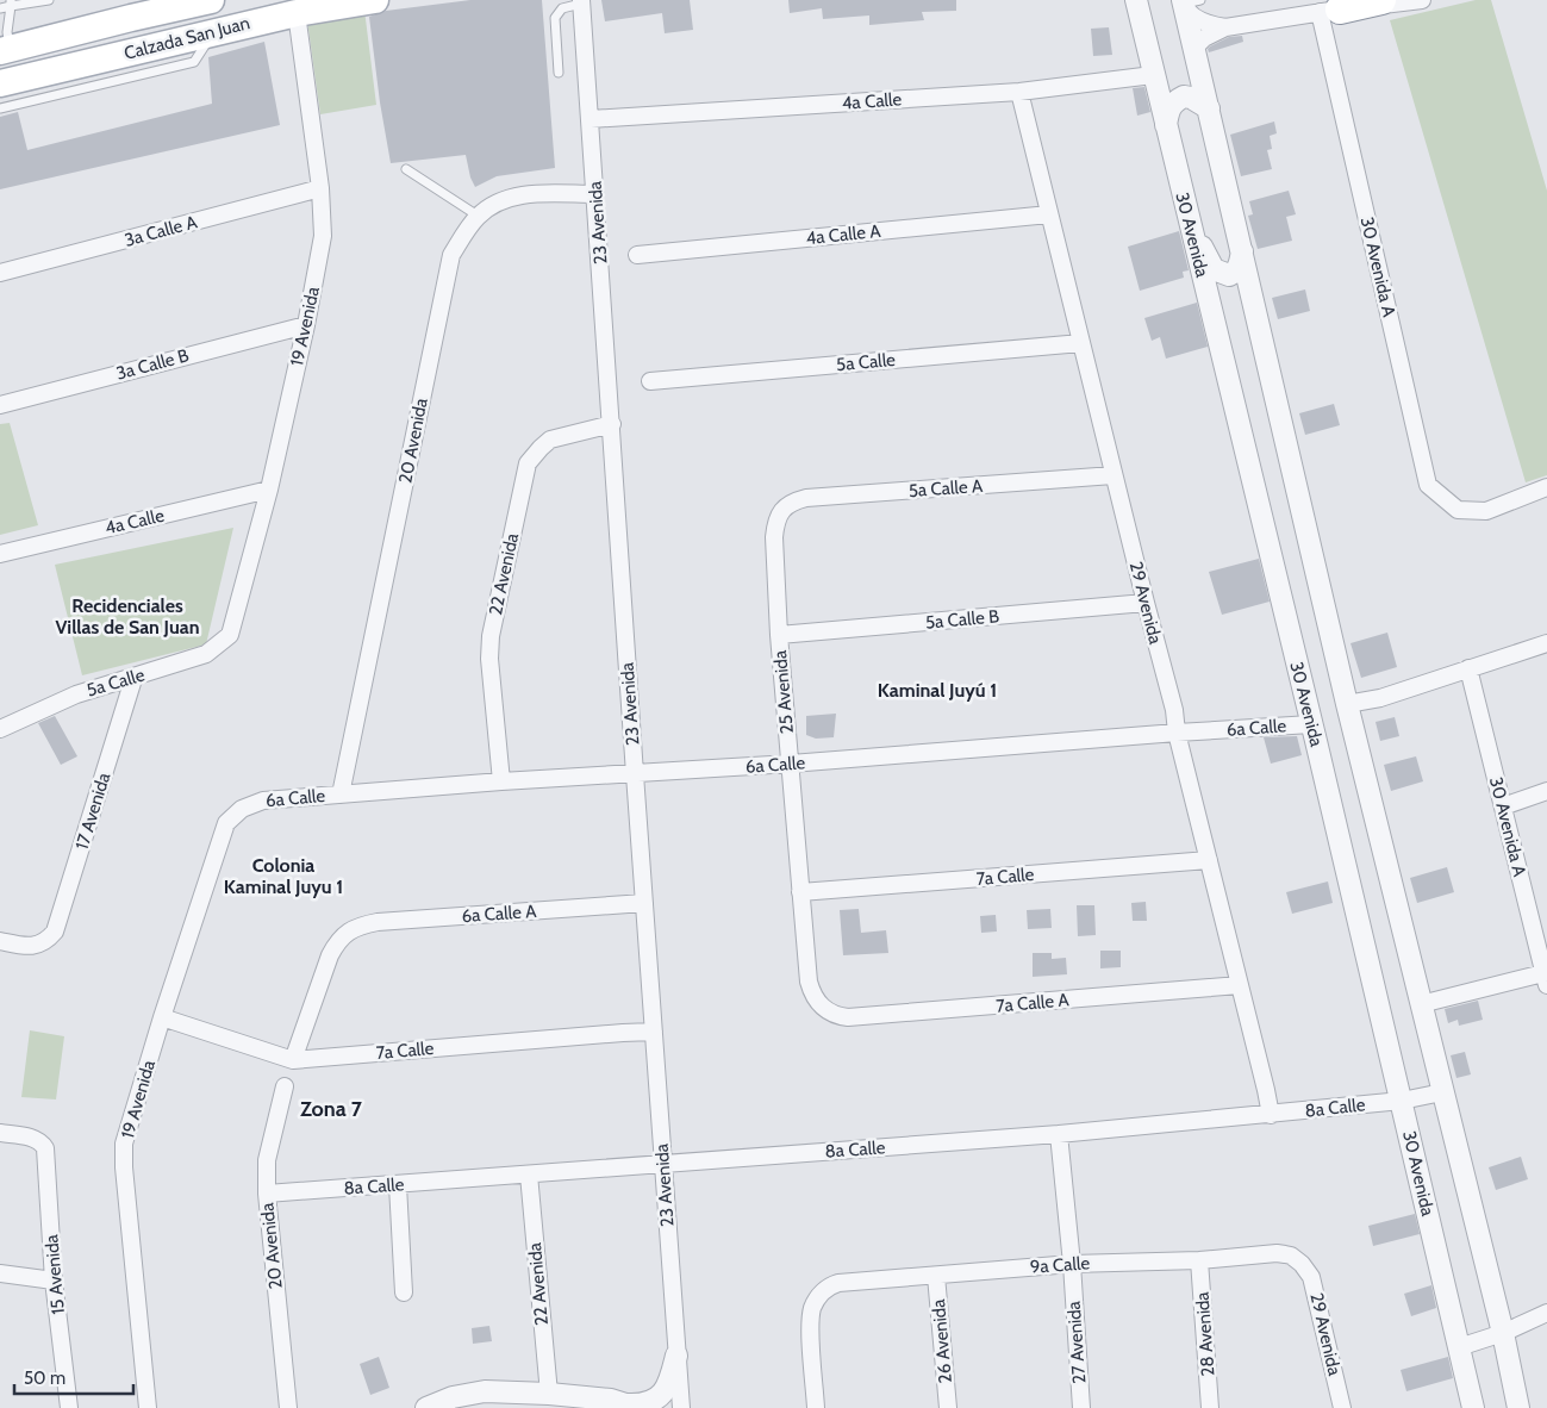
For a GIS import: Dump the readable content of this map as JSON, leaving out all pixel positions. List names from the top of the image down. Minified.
{"streets":{"main road":["Calzada San Juan"],"street":["4a Calle","23 Avenida","3a Calle A","4a Calle A","30 Avenida","30 Avenida A","19 Avenida","5a Calle","3a Calle B","20 Avenida","5a Calle A","22 Avenida","29 Avenida","5a Calle B","25 Avenida","6a Calle","17 Avenida","7a Calle","6a Calle A","7a Calle A","8a Calle","9a Calle","15 Avenida","28 Avenida","26 Avenida","27 Avenida"]},"crossings":[["Calzada San Juan","19 Avenida"],["4a Calle","23 Avenida"],["4a Calle","30 Avenida"],["4a Calle","19 Avenida"],["4a Calle","29 Avenida"],["23 Avenida","20 Avenida"],["23 Avenida","22 Avenida"],["23 Avenida","6a Calle"],["23 Avenida","7a Calle"],["23 Avenida","6a Calle A"],["23 Avenida","8a Calle"],["3a Calle A","19 Avenida"],["4a Calle A","29 Avenida"],["30 Avenida","6a Calle"],["30 Avenida","8a Calle"],["19 Avenida","5a Calle"],["19 Avenida","3a Calle B"],["19 Avenida","6a Calle"],["19 Avenida","7a Calle"],["5a Calle","29 Avenida"],["5a Calle","17 Avenida"],["20 Avenida","6a Calle"],["20 Avenida","8a Calle"],["5a Calle A","29 Avenida"],["5a Calle A","25 Avenida"],["22 Avenida","6a Calle"],["22 Avenida","8a Calle"],["29 Avenida","5a Calle B"],["29 Avenida","6a Calle"],["29 Avenida","7a Calle"],["29 Avenida","7a Calle A"],["29 Avenida","8a Calle"],["29 Avenida","9a Calle"],["5a Calle B","25 Avenida"],["25 Avenida","6a Calle"],["25 Avenida","7a Calle"],["25 Avenida","7a Calle A"],["7a Calle","6a Calle A"],["8a Calle","27 Avenida"],["9a Calle","28 Avenida"],["9a Calle","26 Avenida"],["9a Calle","27 Avenida"]],"districts":["Recidenciales Villas de San Juan","Kaminal Juyú 1","Colonia Kaminal Juyu 1","Zona 7"],"scale_bar":"50 m"}
